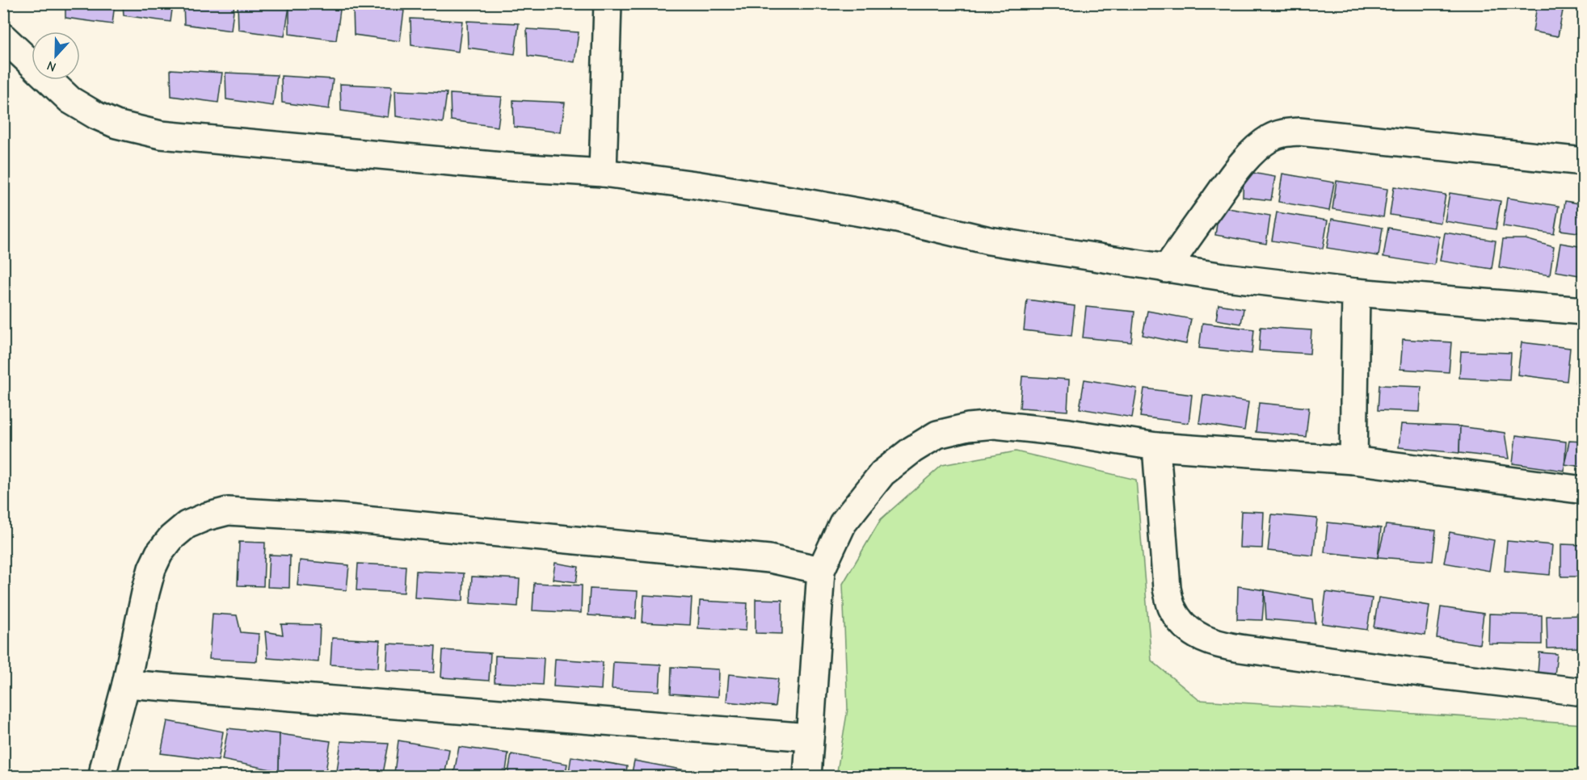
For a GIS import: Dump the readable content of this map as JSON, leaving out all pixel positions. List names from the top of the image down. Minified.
{"north":"bottom"}
